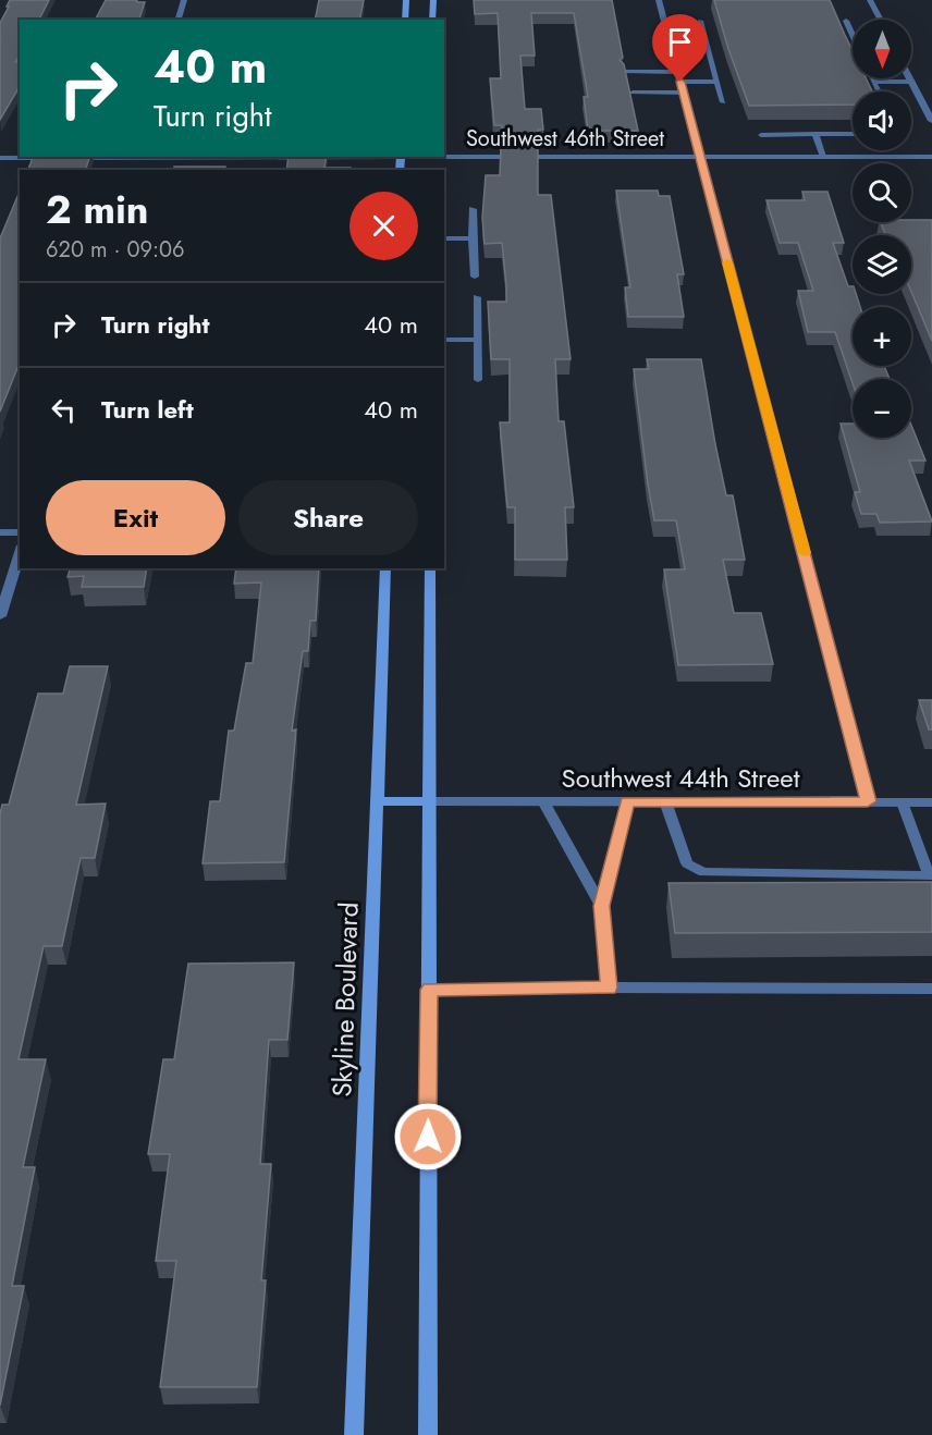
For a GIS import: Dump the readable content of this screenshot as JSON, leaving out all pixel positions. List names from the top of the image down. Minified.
{"streets":{"street":["Southwest 46th Street","Southwest 44th Street","Skyline Boulevard"]},"north":"bottom","page":{"map_buttons":["+","−"],"turn":["40 m","Turn right"],"heading":["2 min","620 m · 09:06"],"list":[{"name":"Turn right","value":"40 m"},{"name":"Turn left","value":"40 m"}],"buttons":["Exit","Share"]}}
